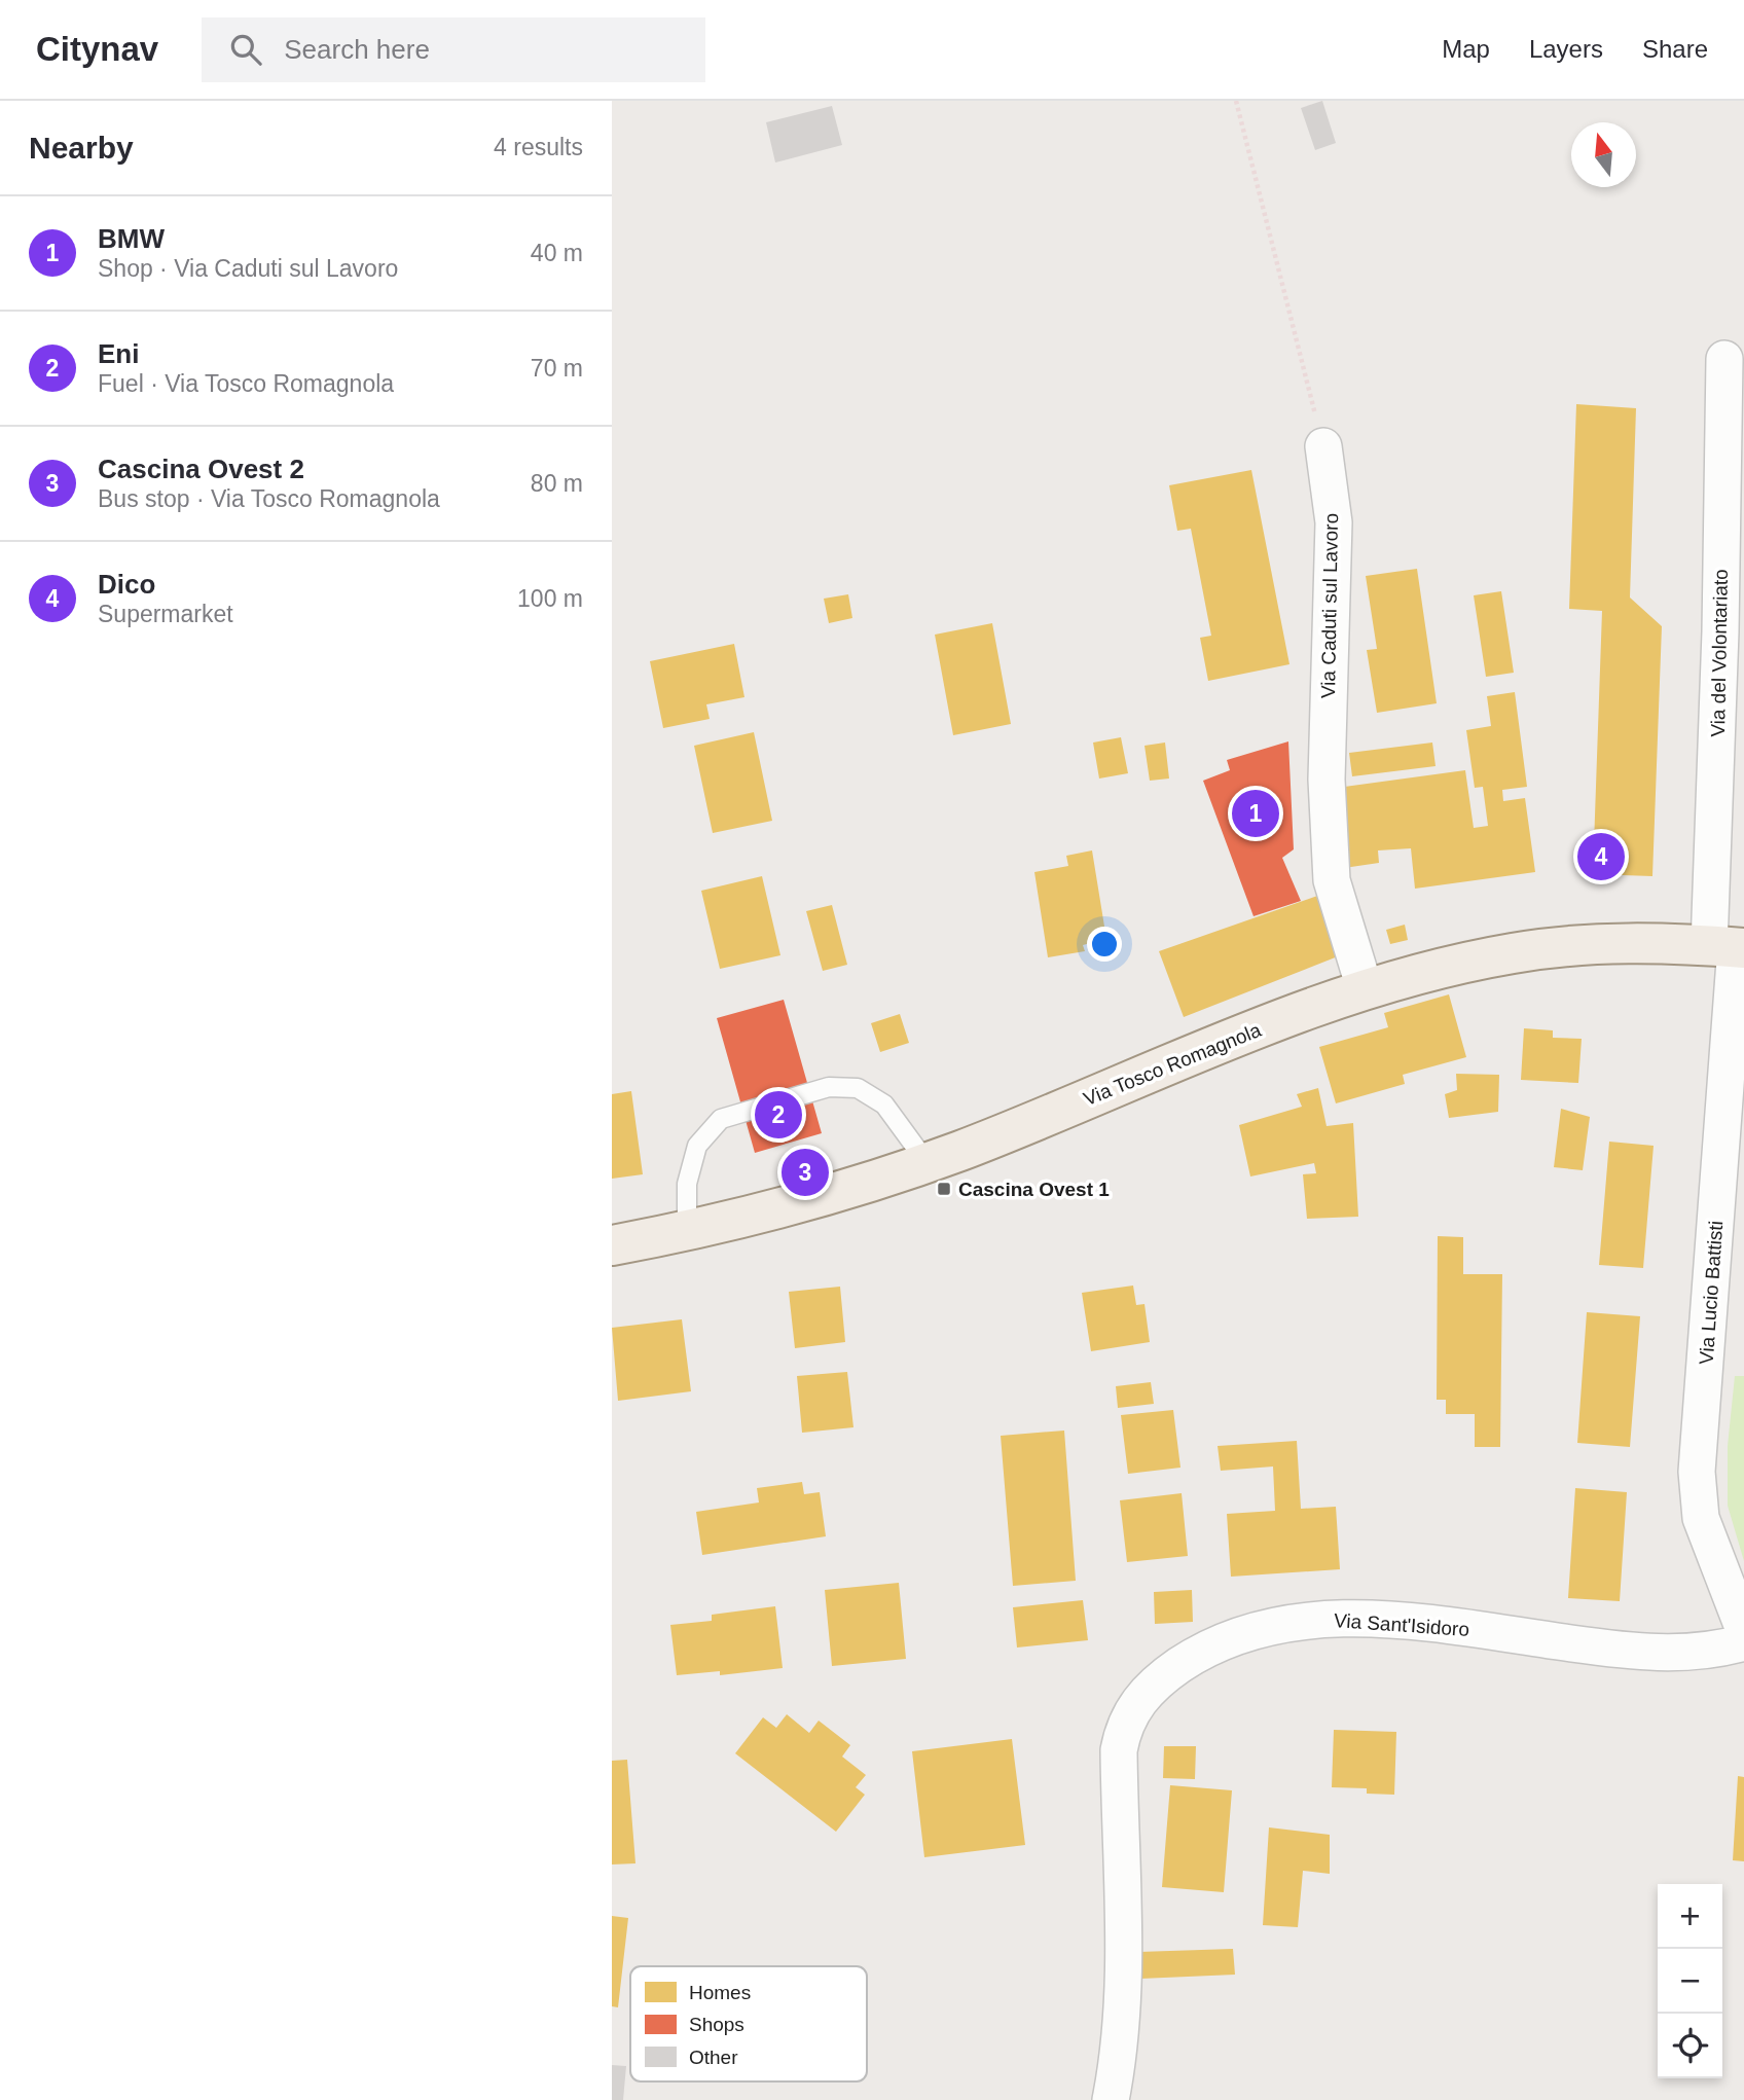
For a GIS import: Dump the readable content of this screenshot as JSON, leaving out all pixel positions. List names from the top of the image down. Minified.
{"streets":{"main road":["Via Tosco Romagnola"],"street":["Via Caduti sul Lavoro","Via del Volontariato","Via Lucio Battisti","Via Sant'Isidoro"]},"crossings":[["Via Caduti sul Lavoro","Via Tosco Romagnola"],["Via del Volontariato","Via Tosco Romagnola"],["Via del Volontariato","Via Lucio Battisti"],["Via Tosco Romagnola","Via Lucio Battisti"]],"places":{"transit":["Cascina Ovest 1"]},"legend":["Homes","Shops","Other"],"north":"top","page":{"header":"Citynav","search":"Search here","nav":["Map","Layers","Share"],"heading":["Nearby","4 results"],"list":[{"mark":"1","name":"BMW","note":"Shop · Via Caduti sul Lavoro","value":"40 m"},{"mark":"2","name":"Eni","note":"Fuel · Via Tosco Romagnola","value":"70 m"},{"mark":"3","name":"Cascina Ovest 2","note":"Bus stop · Via Tosco Romagnola","value":"80 m"},{"mark":"4","name":"Dico","note":"Supermarket","value":"100 m"}],"pins":["1","4","2","3"],"map_buttons":["+","−"]}}
